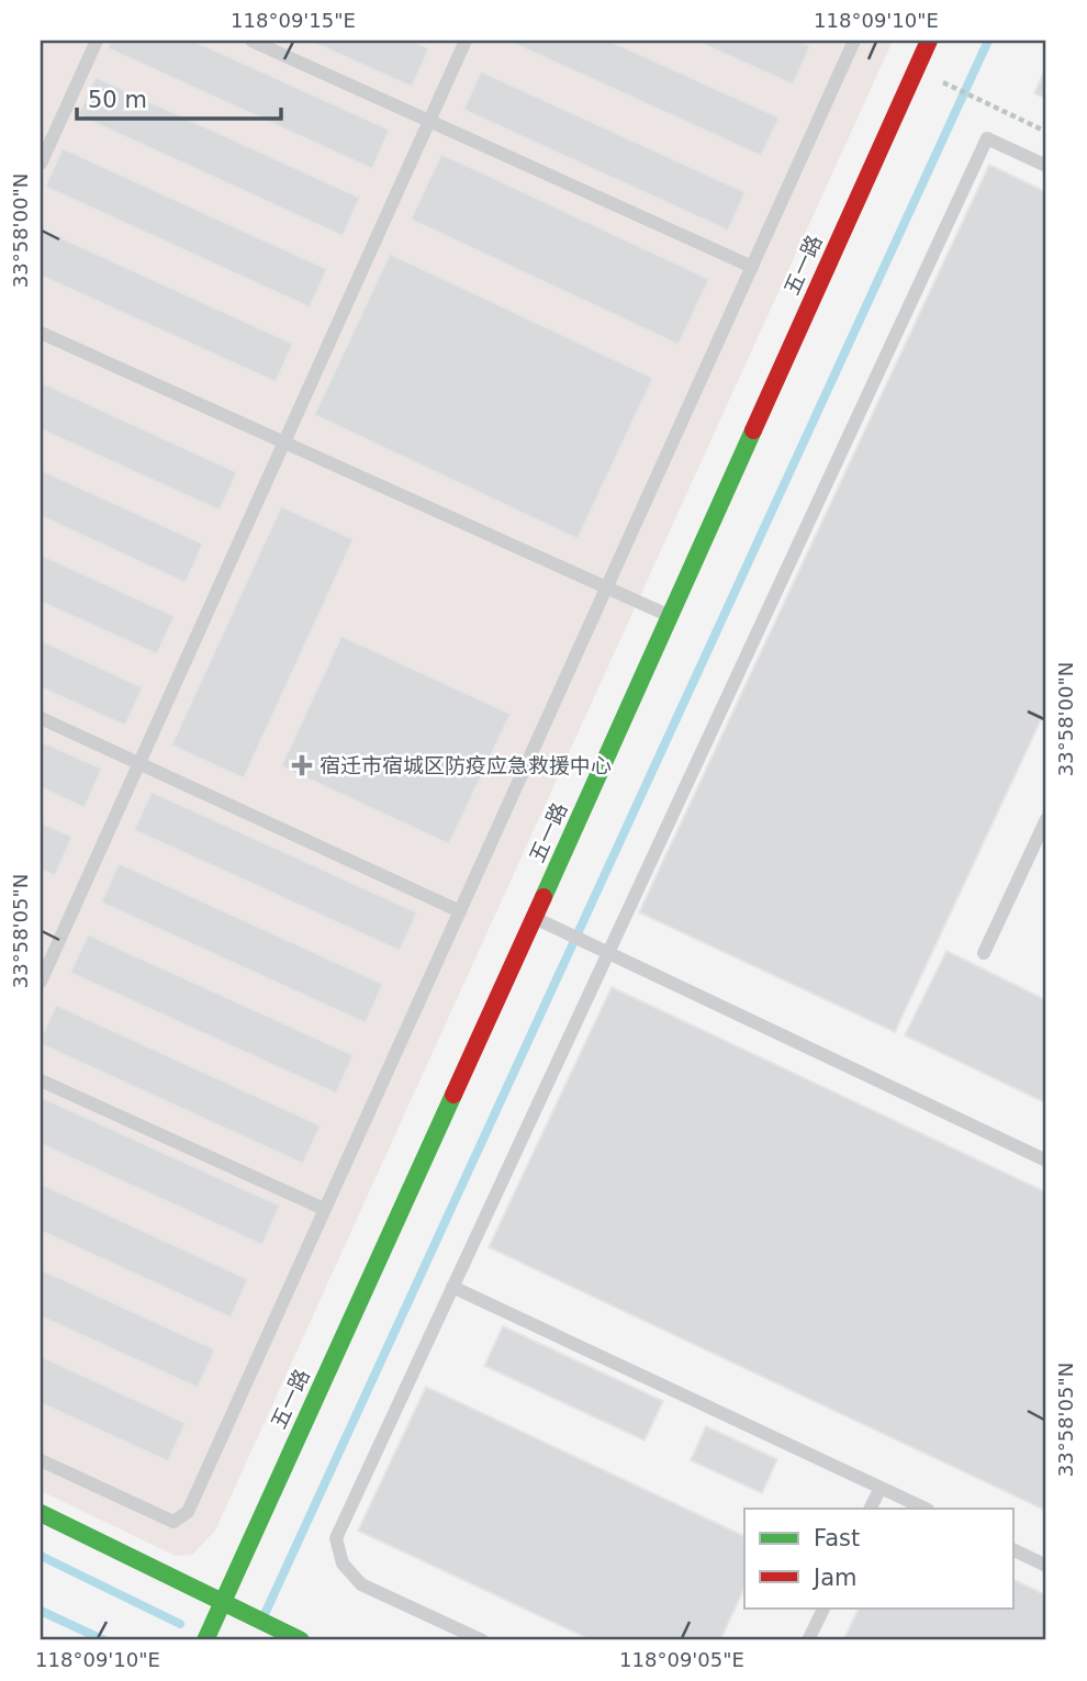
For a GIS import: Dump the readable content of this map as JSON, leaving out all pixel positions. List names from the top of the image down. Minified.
{"streets":{"street":["五一路"]},"places":{"health":["宿迁市宿城区防疫应急救援中心"]},"legend":["Fast","Jam"],"scale_bar":"50 m","coordinates":["118°09'15\"E","118°09'10\"E","33°58'00\"N","33°58'05\"N","118°09'05\"E"]}
